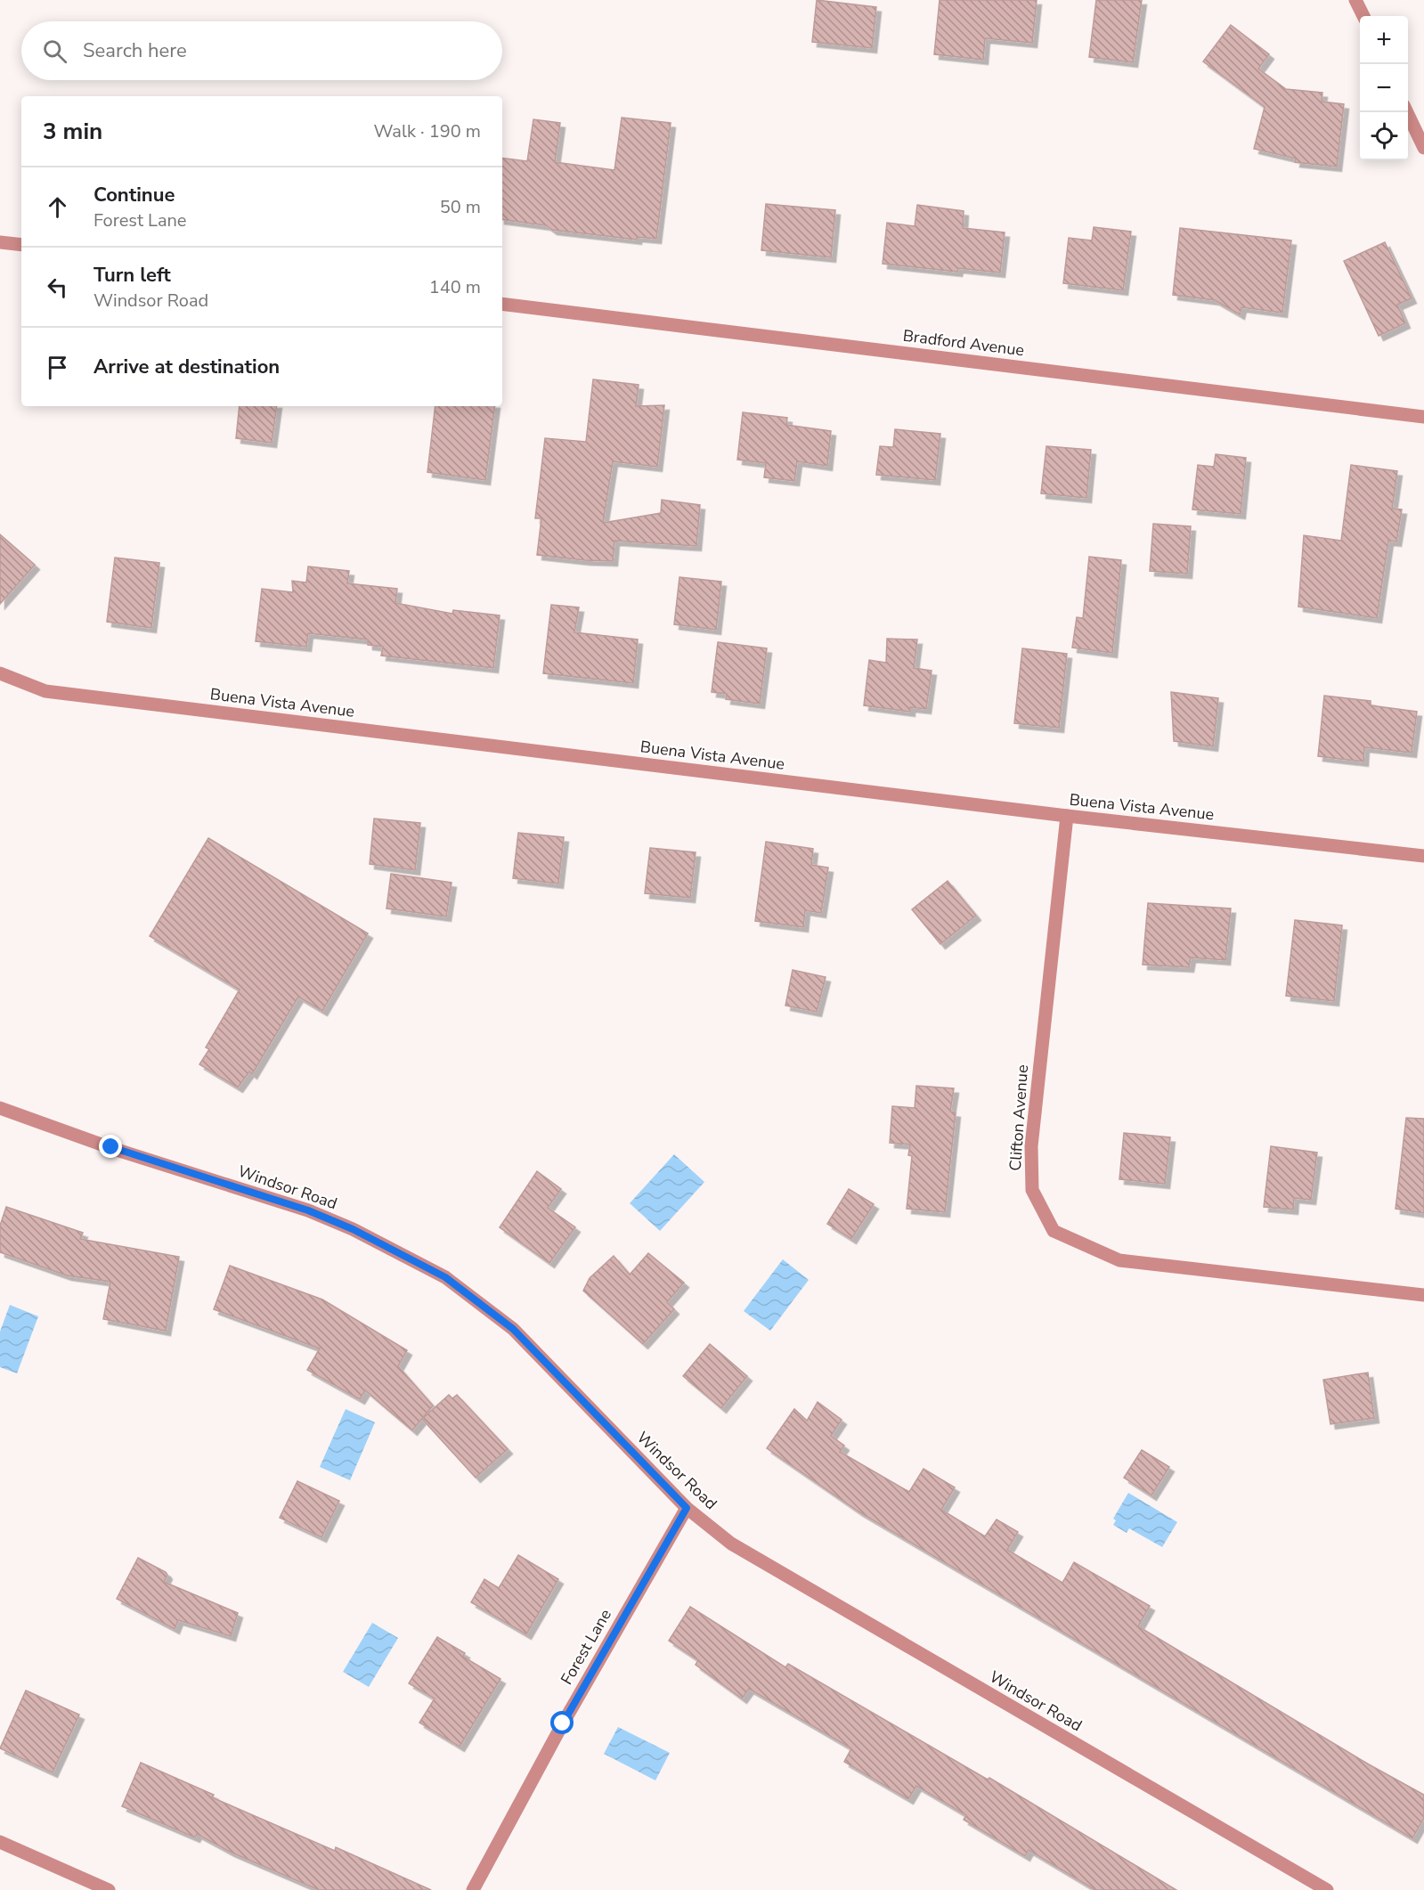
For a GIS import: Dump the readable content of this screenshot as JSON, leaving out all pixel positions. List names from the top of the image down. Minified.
{"streets":{"street":["Bradford Avenue","Buena Vista Avenue","Clifton Avenue","Windsor Road","Forest Lane"]},"crossings":[["Buena Vista Avenue","Clifton Avenue"],["Windsor Road","Forest Lane"]],"page":{"map_buttons":["+","−"],"search":"Search here","heading":["3 min","Walk · 190 m"],"list":[["Continue","Forest Lane","50 m"],["Turn left","Windsor Road","140 m"],"Arrive at destination"]}}
